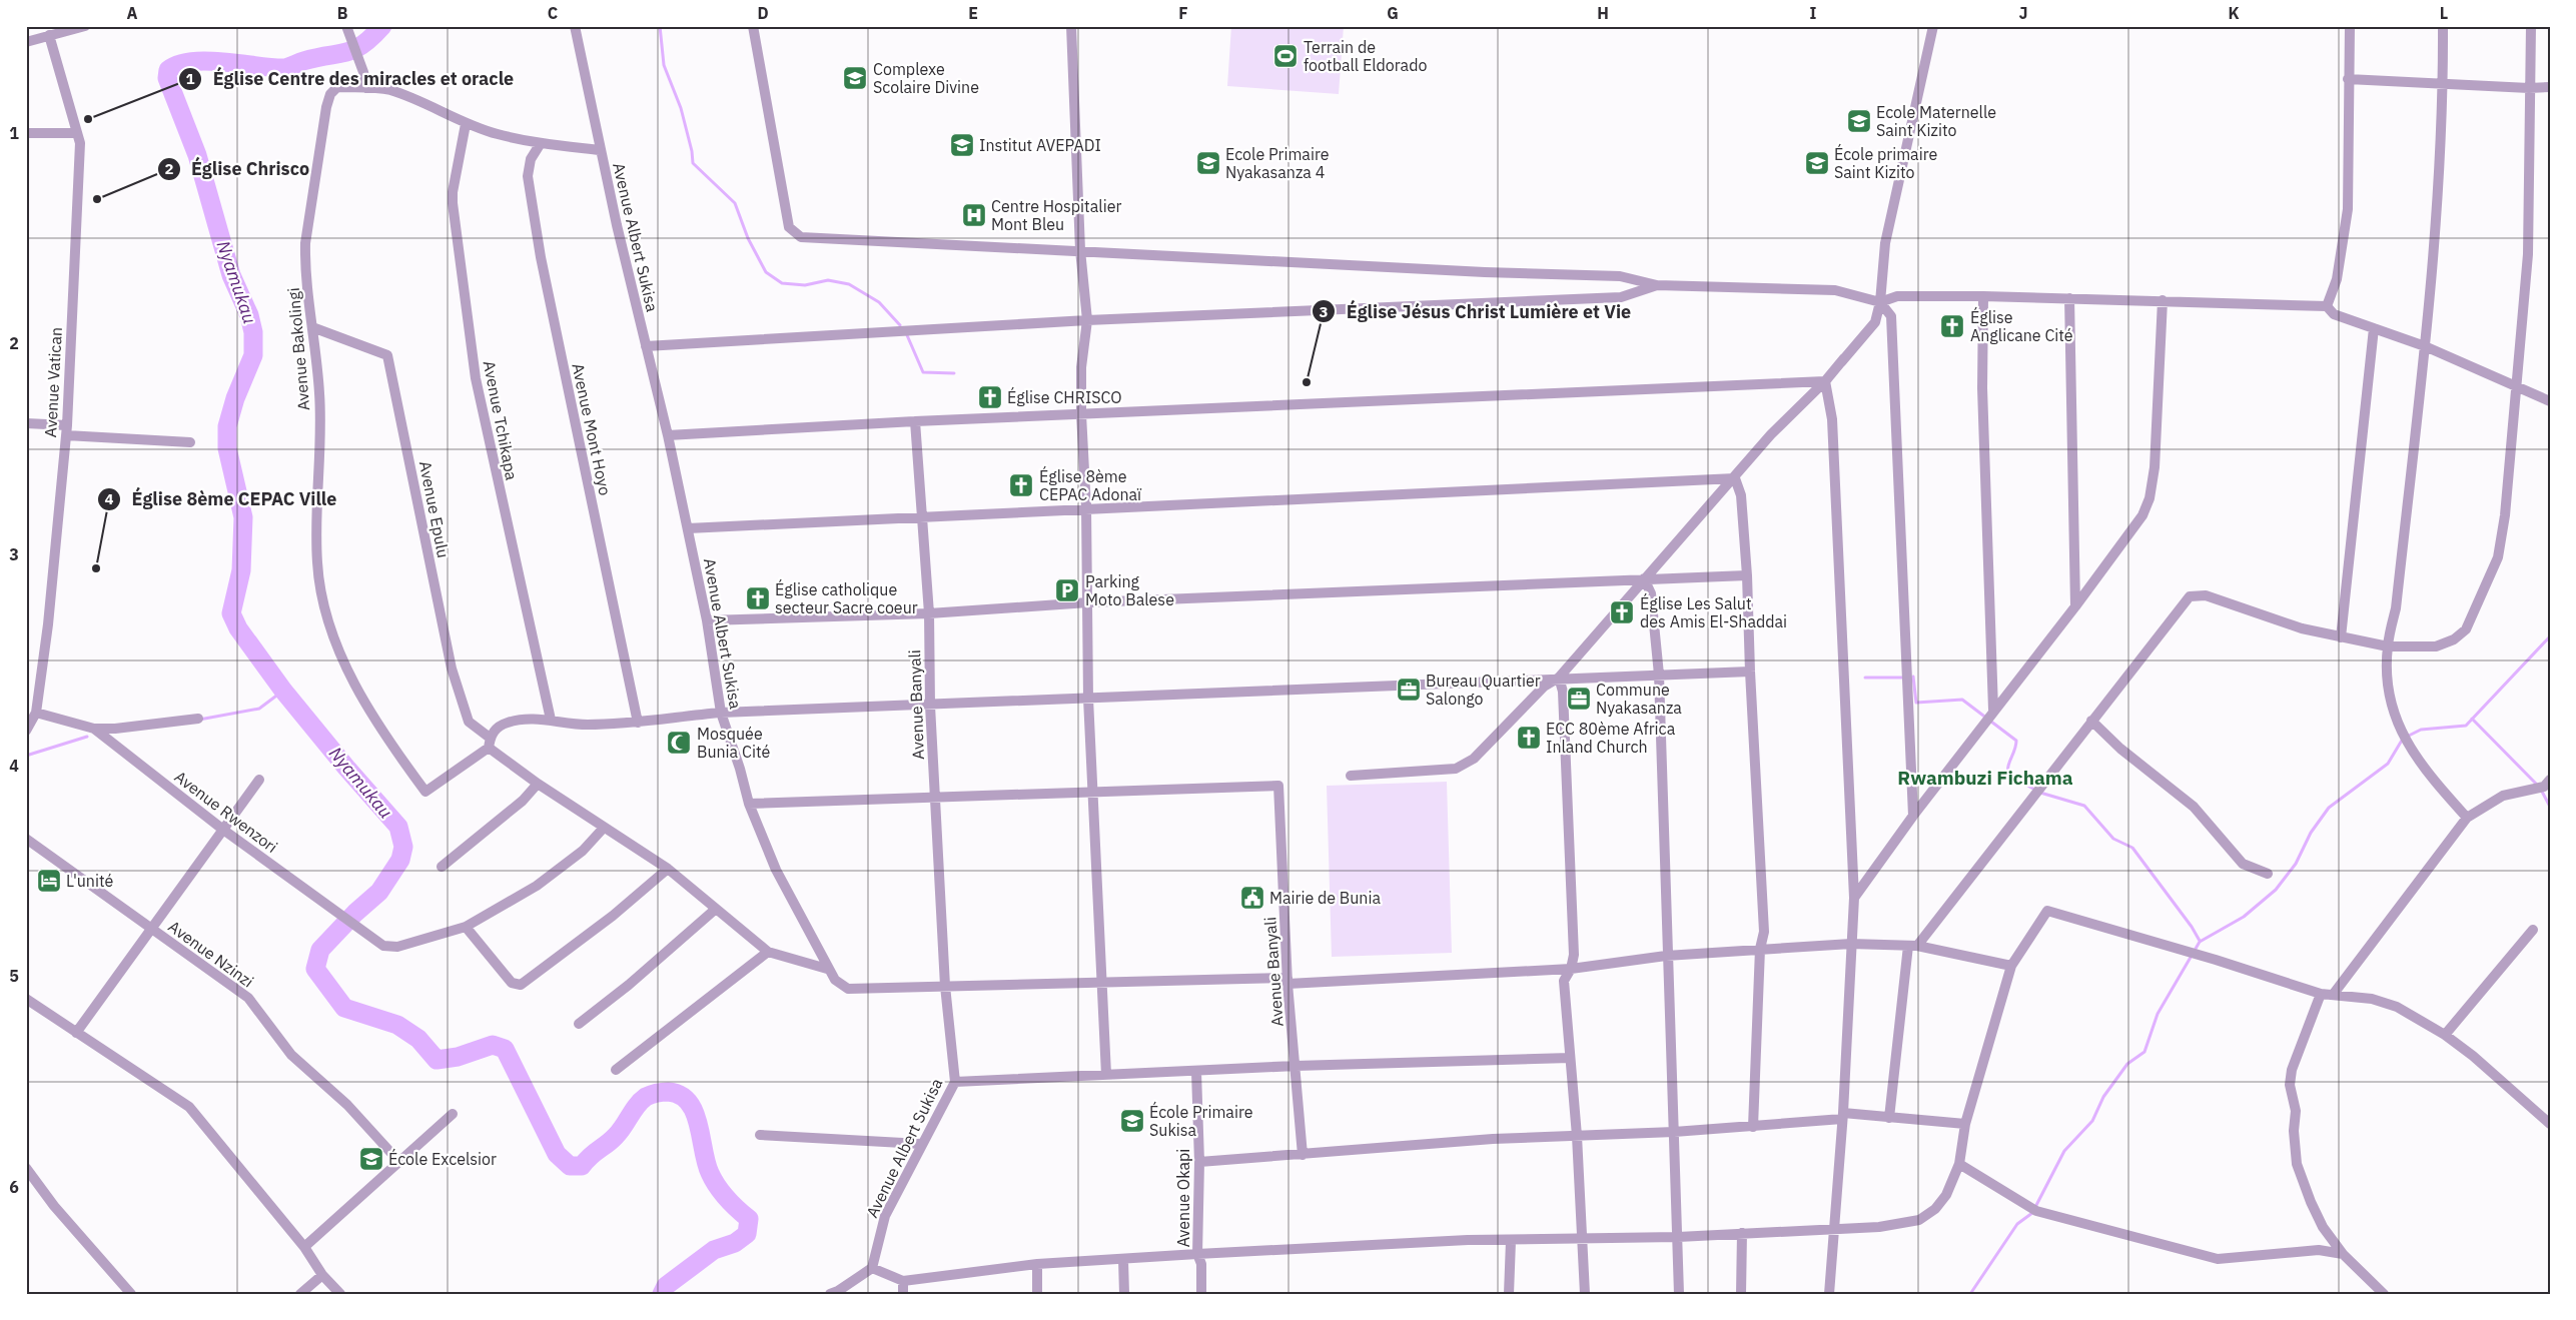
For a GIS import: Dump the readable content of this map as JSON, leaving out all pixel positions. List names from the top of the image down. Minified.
{"streets":{"street":["Avenue Albert Sukisa","Avenue Bakolingi","Avenue Vatican","Avenue Tchikapa","Avenue Mont Hoyo","Avenue Epulu","Avenue Banyali","Avenue Rwenzori","Avenue Nzinzi","Avenue Okapi"]},"crossings":[["Avenue Albert Sukisa","Avenue Banyali"],["Avenue Bakolingi","Avenue Epulu"],["Avenue Epulu","Avenue Rwenzori"]],"districts":["Rwambuzi Fichama"],"water":["Nyamukau"],"places":{"sports":["Terrain de football Eldorado"],"school or university":["Complexe Scolaire Divine","Ecole Maternelle Saint Kizito","Institut AVEPADI","Ecole Primaire Nyakasanza 4","École primaire Saint Kizito","École Primaire Sukisa","École Excelsior"],"other":["Église Centre des miracles et oracle","Église Chrisco","Église Jésus Christ Lumière et Vie","Église 8ème CEPAC Ville"],"hospital":["Centre Hospitalier Mont Bleu"],"church":["Église Anglicane Cité","Église CHRISCO","Église 8ème CEPAC Adonaï","Église catholique secteur Sacre coeur","Église Les Salut des Amis El-Shaddai","ECC 80ème Africa Inland Church"],"parking":["Parking Moto Balese"],"office":["Bureau Quartier Salongo","Commune Nyakasanza"],"mosque":["Mosquée Bunia Cité"],"hotel":["L'unité"],"public building":["Mairie de Bunia"]},"grid":{"columns":["A","B","C","D","E","F","G","H","I","J","K","L"],"rows":["1","2","3","4","5","6"]}}
